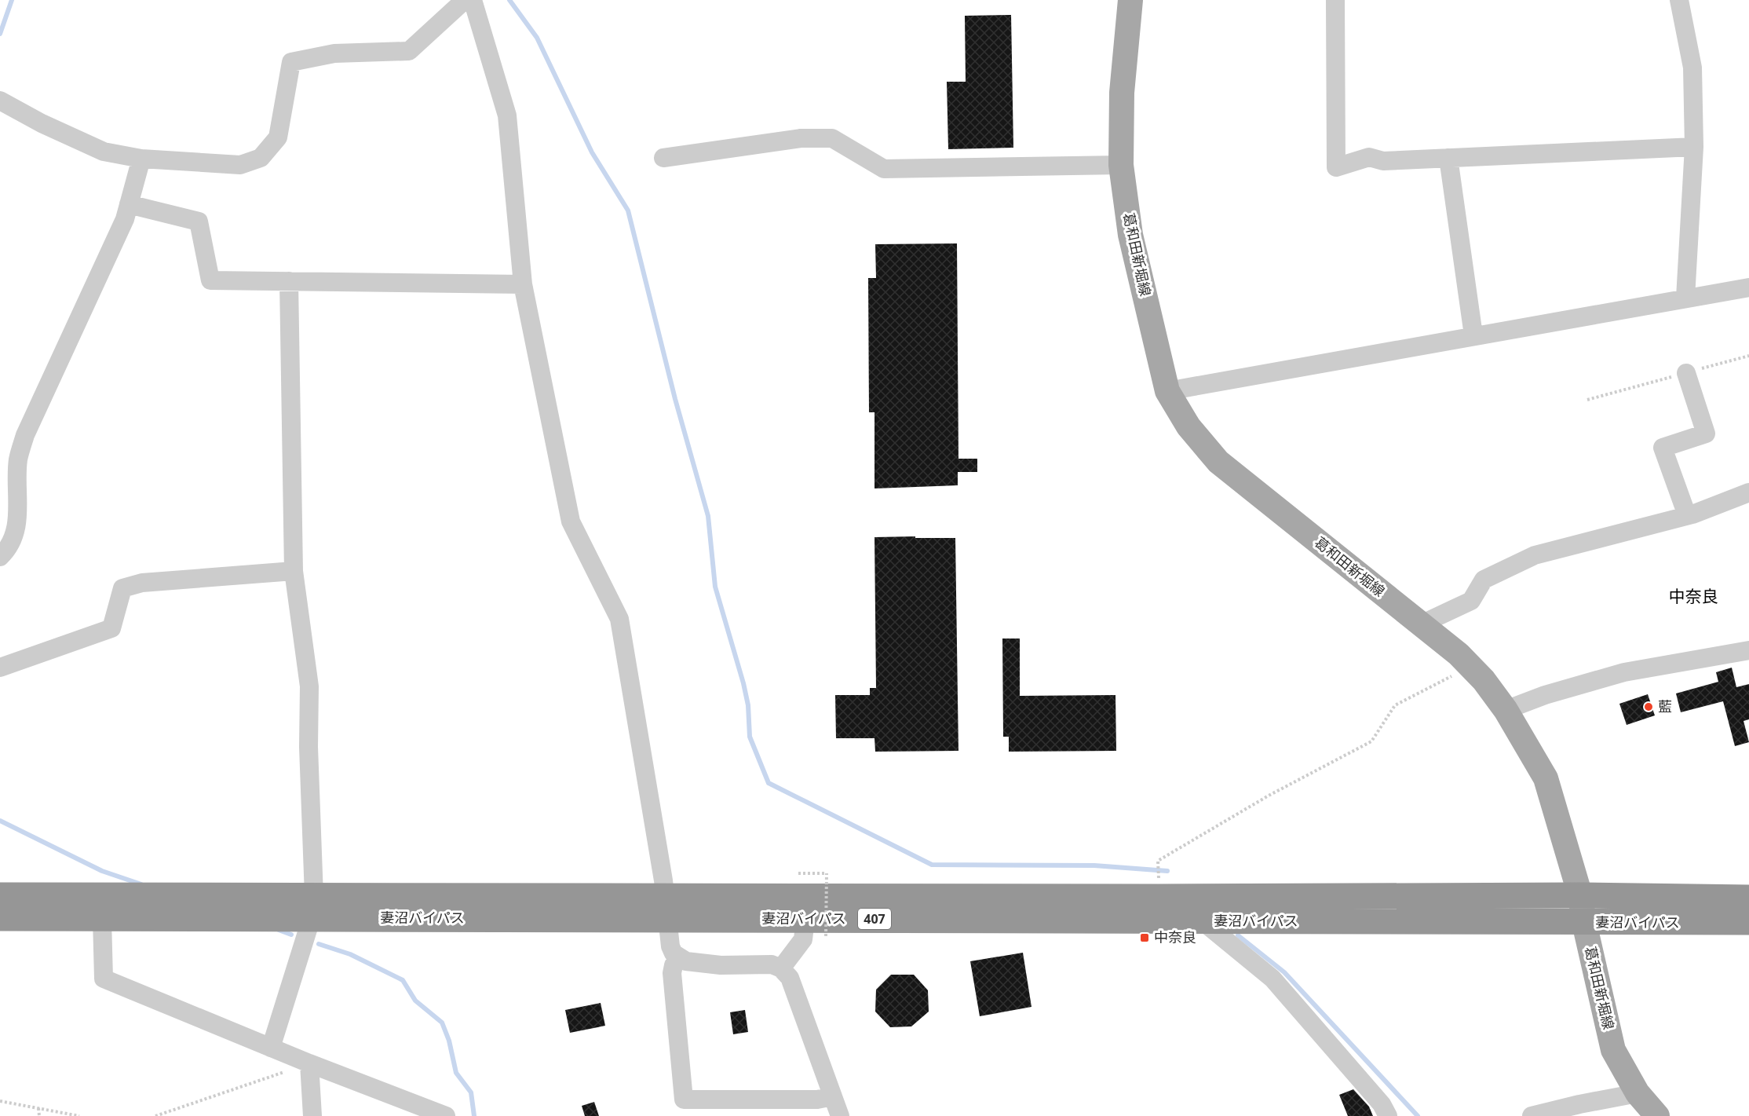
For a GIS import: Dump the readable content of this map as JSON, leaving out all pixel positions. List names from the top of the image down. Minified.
{"streets":{"highway":["妻沼バイパス","407"],"main road":["葛和田新堀線"]},"crossings":[["葛和田新堀線","妻沼バイパス"]],"districts":["中奈良"],"places":{"other":["藍"],"transit":["中奈良"]}}
